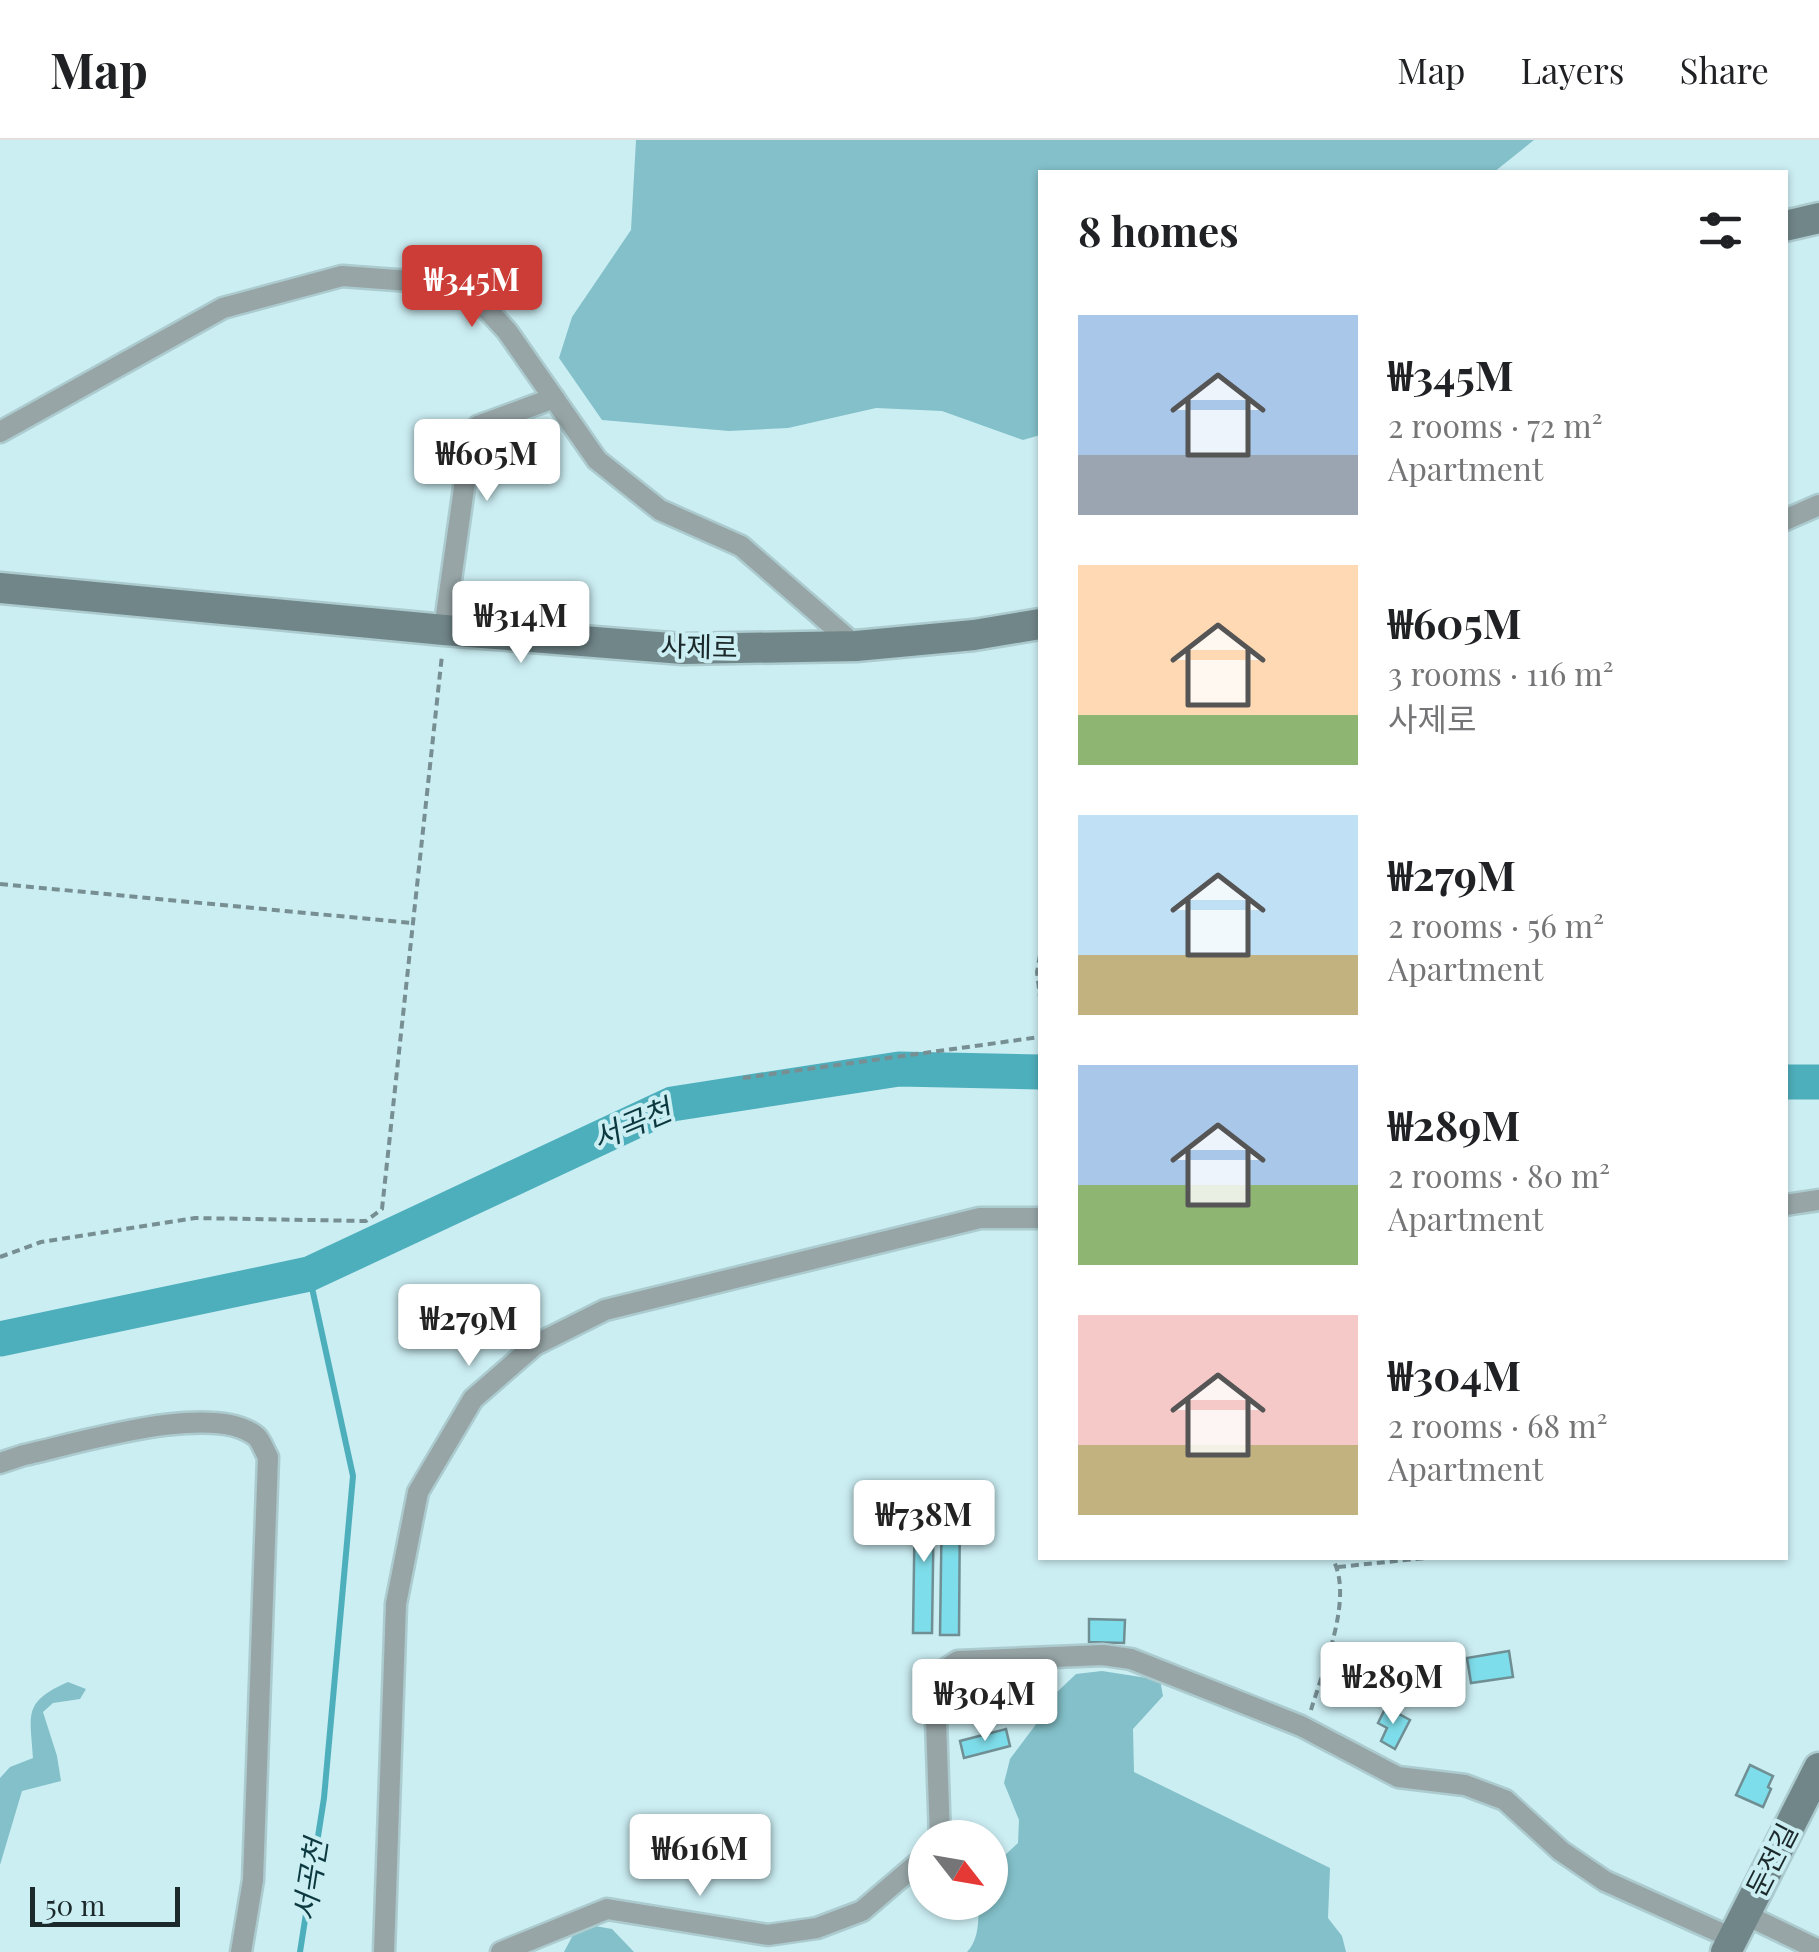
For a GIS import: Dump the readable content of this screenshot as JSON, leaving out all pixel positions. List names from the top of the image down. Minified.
{"streets":{"street":["사제로","둔전길"]},"water":["서곡천"],"scale_bar":"50 m","north":"bottom right","page":{"header":"Map","nav":["Map","Layers","Share"],"heading":"8 homes","price":["₩345M","₩605M","₩314M","₩279M","₩738M","₩289M","₩304M","₩616M"],"list":[{"name":"₩345M","note":"2 rooms · 72 m² · Apartment"},{"name":"₩605M","note":"3 rooms · 116 m² · 사제로"},{"name":"₩279M","note":"2 rooms · 56 m² · Apartment"},{"name":"₩289M","note":"2 rooms · 80 m² · Apartment"},{"name":"₩304M","note":"2 rooms · 68 m² · Apartment"}],"scale":"50 m"}}
